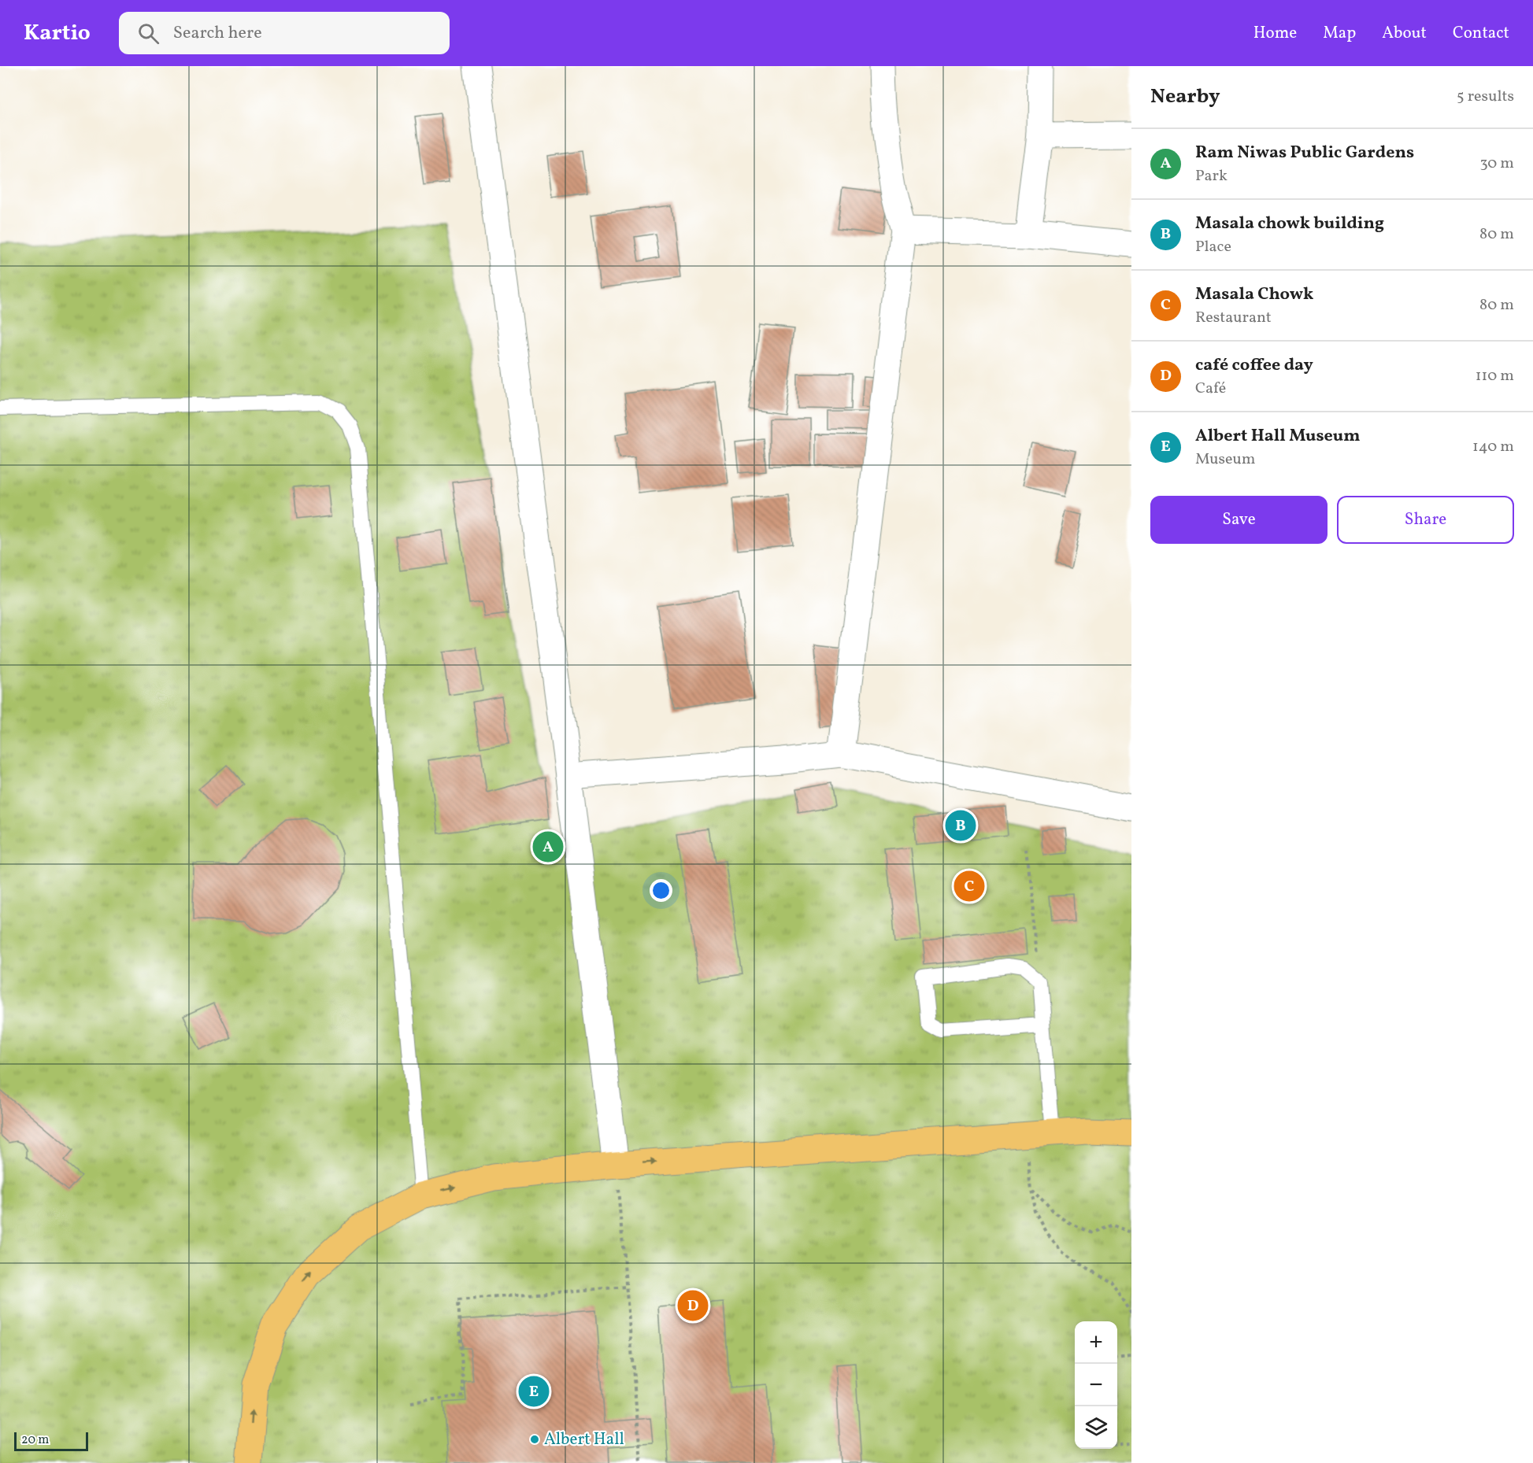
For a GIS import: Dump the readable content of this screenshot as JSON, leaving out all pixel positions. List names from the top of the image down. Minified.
{"places":["Albert Hall"],"scale_bar":"20 m","page":{"header":"Kartio","search":"Search here","nav":["Home","Map","About","Contact"],"heading":["Nearby","5 results"],"list":[{"mark":"A","name":"Ram Niwas Public Gardens","note":"Park","value":"30 m"},{"mark":"B","name":"Masala chowk building","note":"Place","value":"80 m"},{"mark":"C","name":"Masala Chowk","note":"Restaurant","value":"80 m"},{"mark":"D","name":"café coffee day","note":"Café","value":"110 m"},{"mark":"E","name":"Albert Hall Museum","note":"Museum","value":"140 m"}],"buttons":["Save","Share"],"pins":["B","A","C","D","E"],"map_buttons":["+","−"],"scale":"20 m"}}
